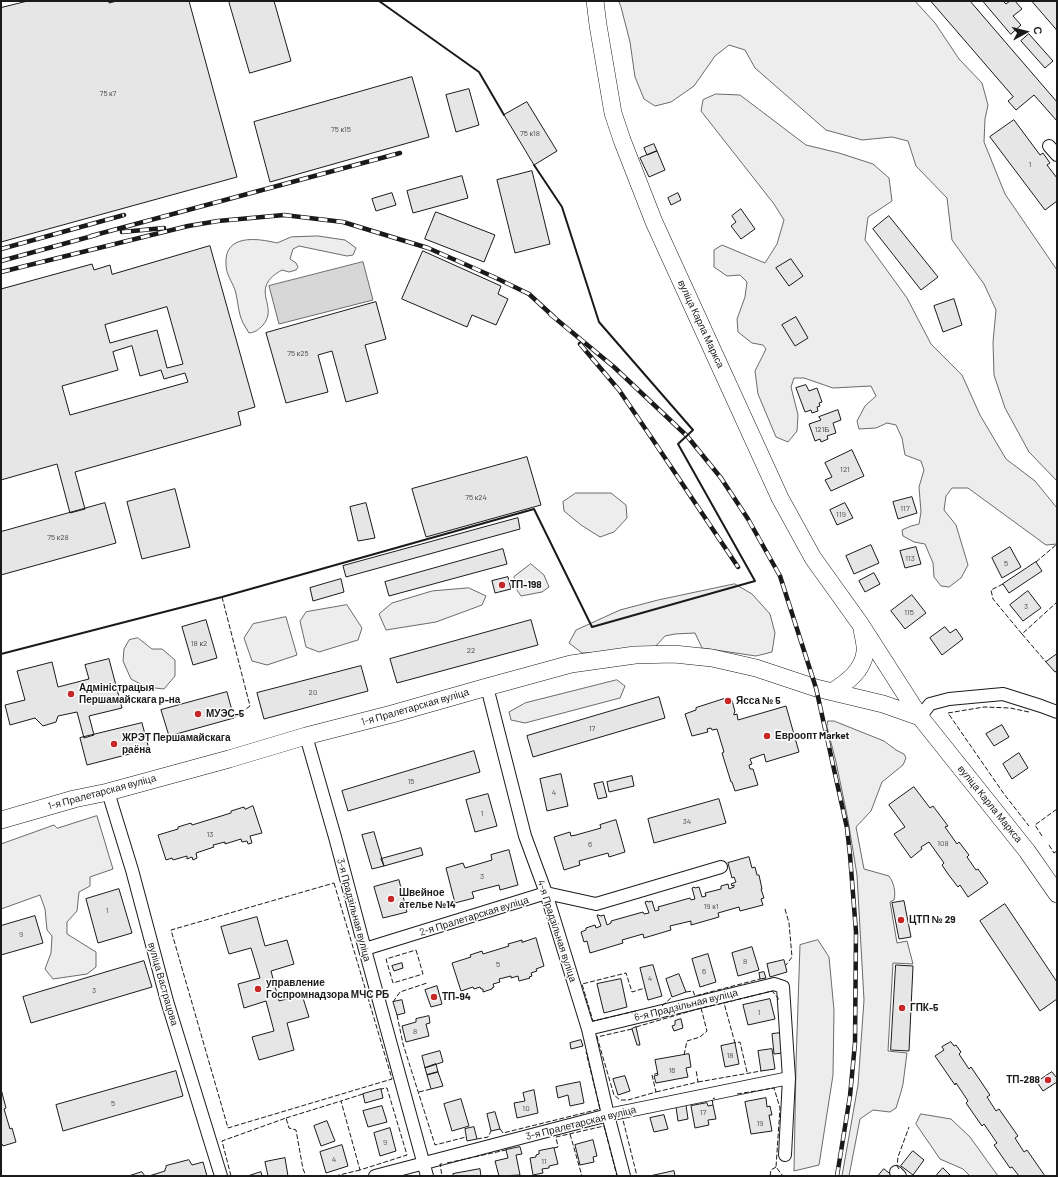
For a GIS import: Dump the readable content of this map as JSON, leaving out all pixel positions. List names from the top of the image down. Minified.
{"streets":{"main road":["вуліца Карла Маркса","1-я Пралетарская вуліца"],"street":["3-я Прадзільная вуліца","2-я Пралетарская вуліца","4-я Прадзільная вуліца","вуліца Вастрацова","6-я Прадзільная вуліца","3-я Пралетарская вуліца"]},"crossings":[["вуліца Карла Маркса","1-я Пралетарская вуліца"],["1-я Пралетарская вуліца","3-я Прадзільная вуліца"],["1-я Пралетарская вуліца","4-я Прадзільная вуліца"],["1-я Пралетарская вуліца","вуліца Вастрацова"],["3-я Прадзільная вуліца","2-я Пралетарская вуліца"],["3-я Прадзільная вуліца","3-я Пралетарская вуліца"],["2-я Пралетарская вуліца","4-я Прадзільная вуліца"],["4-я Прадзільная вуліца","6-я Прадзільная вуліца"],["4-я Прадзільная вуліца","3-я Пралетарская вуліца"],["6-я Прадзільная вуліца","3-я Пралетарская вуліца"]],"places":["ТП-198","Адміністрацыя Першамайскага р-на","Ясса № 5","МУЭС-5","Евроопт Market","ЖРЭТ Першамайскага раёна","Швейное ателье №14","ЦТП № 29","управление Госпромнадзора МЧС РБ","ТП-94","ГПК-5","ТП-288"],"house_numbers":["75 к7","75 к15","75 к18","1","75 к25","121Б","121","75 к24","117","119","75 к28","113","5","3","115","18 к2","22","20","17","15","4","1","34","13","108","6","3","19 к1","1","9","8","5","6","4","3","1","8","18","16","5","10","17","19","9","4","11"],"north":"right"}
